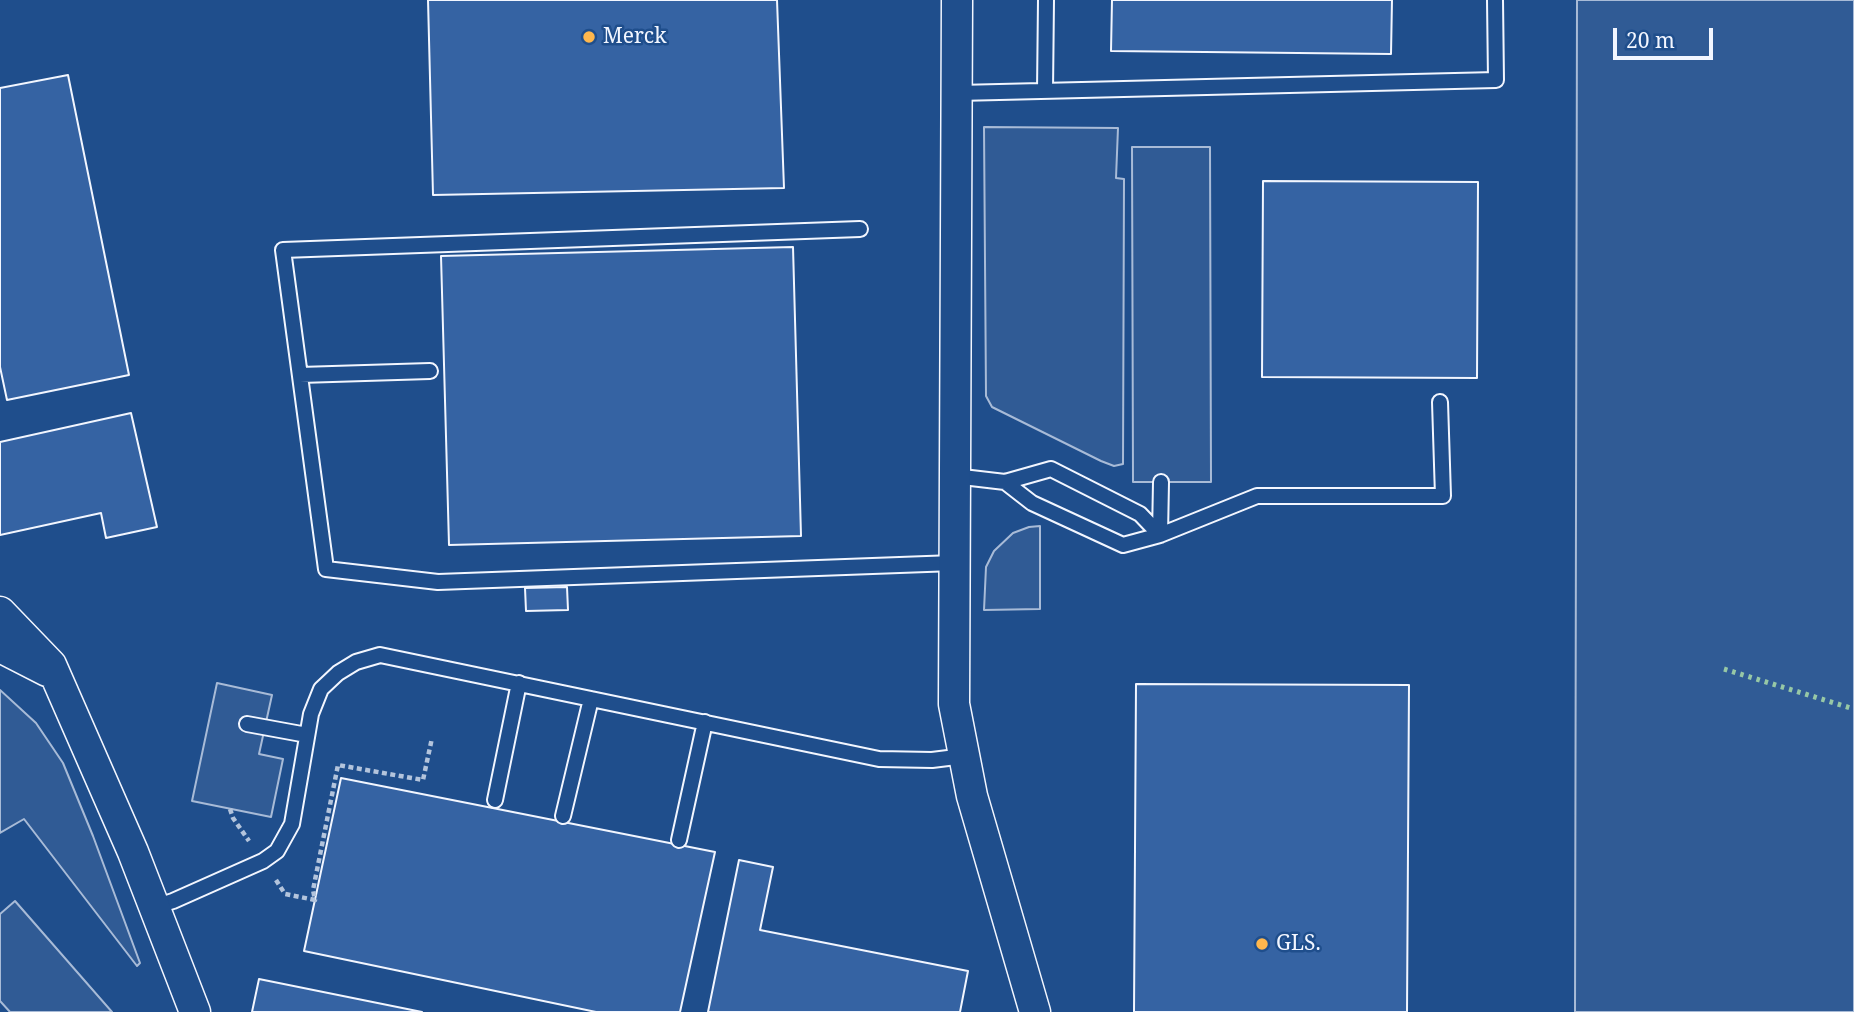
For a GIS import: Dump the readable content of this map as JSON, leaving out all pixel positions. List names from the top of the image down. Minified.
{"places":["Merck","GLS."],"scale_bar":"20 m"}
